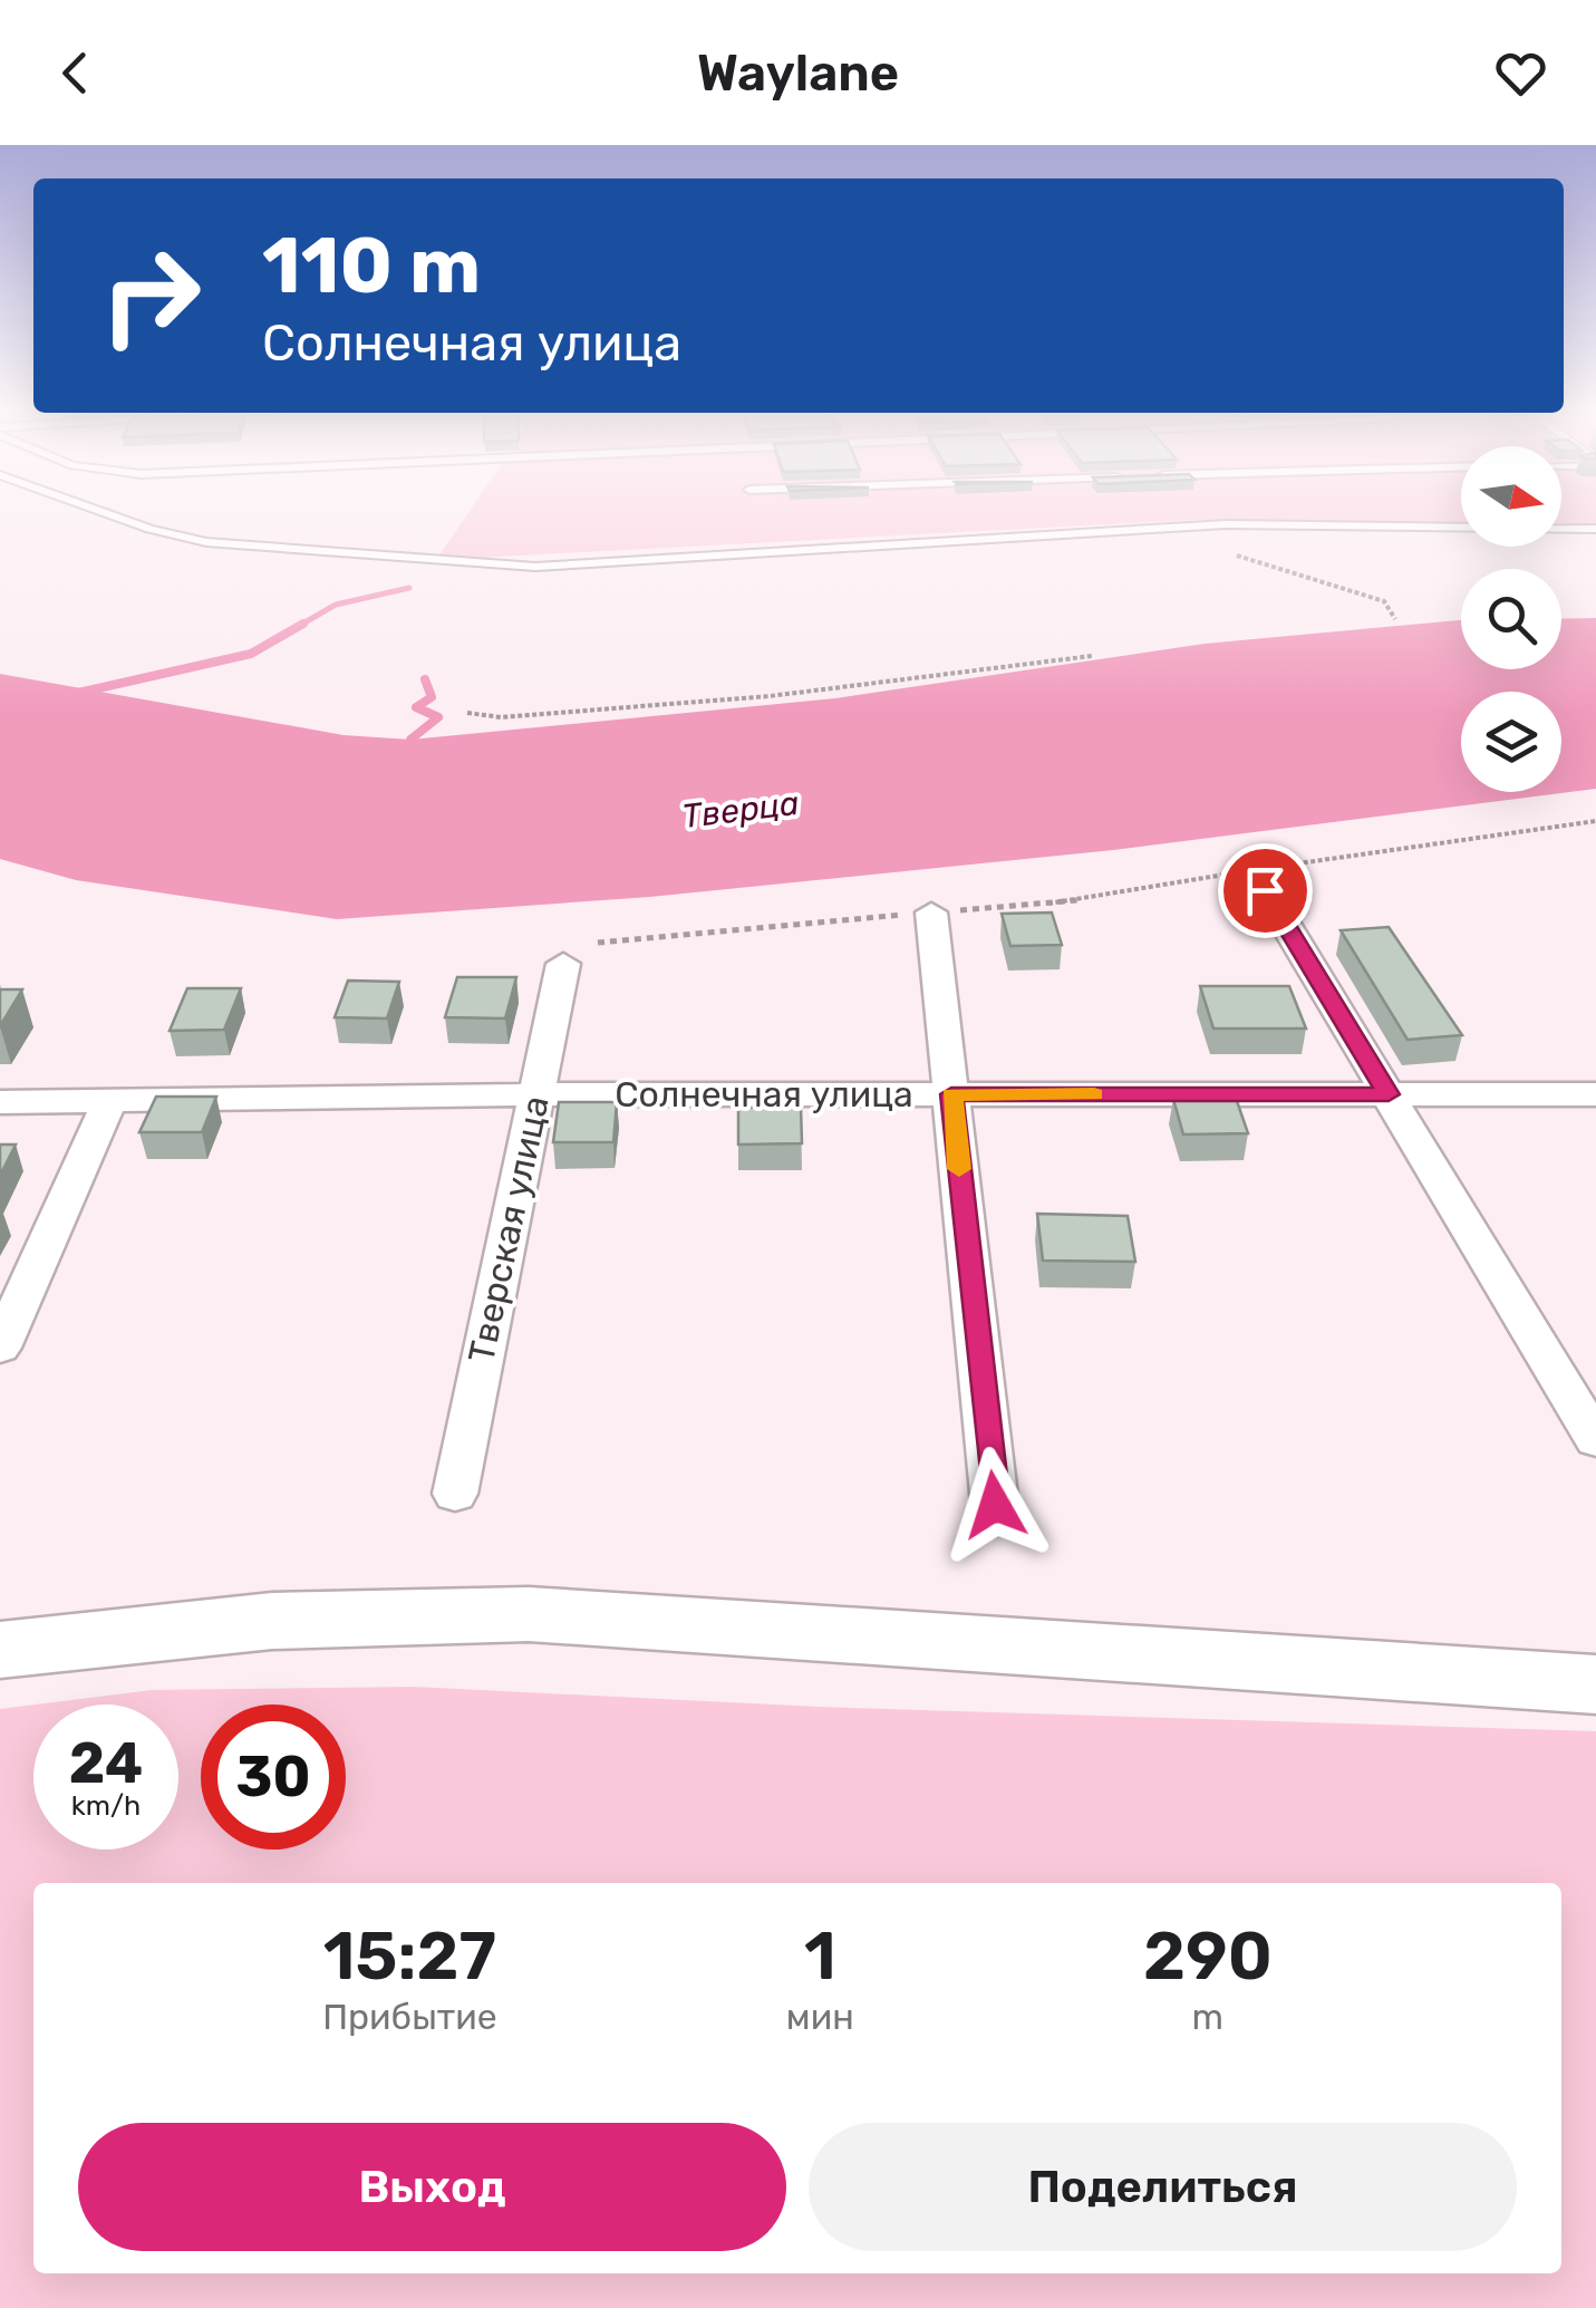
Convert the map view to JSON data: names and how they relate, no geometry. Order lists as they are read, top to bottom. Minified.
{"streets":{"street":["Солнечная улица","Тверская улица"]},"crossings":[["Солнечная улица","Тверская улица"]],"water":["Тверца"],"north":"right","page":{"header":"Waylane","turn":["110 m","Солнечная улица"],"speed":"24 km/h","limit":"30","eta":["15:27","Прибытие","1","мин","290","m"],"buttons":["Выход","Поделиться"]}}
